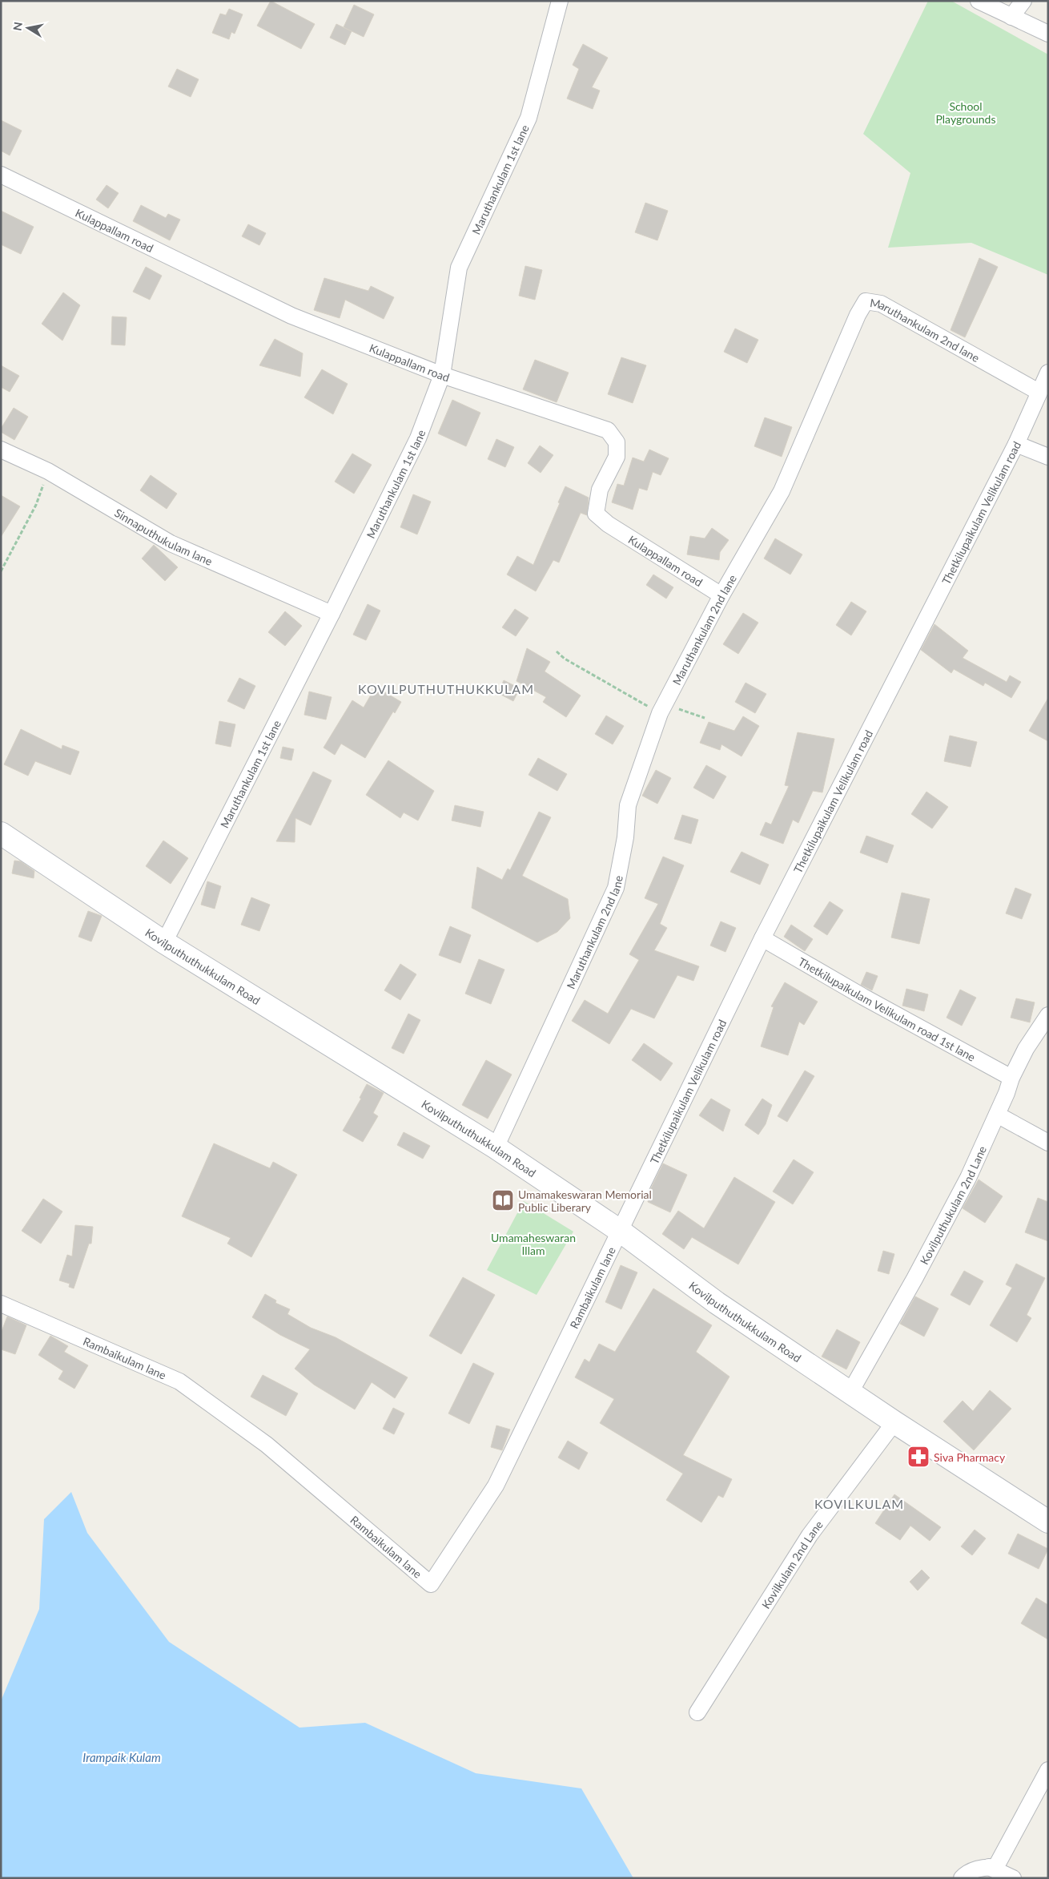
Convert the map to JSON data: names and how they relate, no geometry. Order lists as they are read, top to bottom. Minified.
{"streets":{"street":["Maruthankulam 1st lane","Kulappallam road","Maruthankulam 2nd lane","Thetkilupaikulam Velikulam road","Sinnaputhukulam lane","Kovilputhuthukkulam Road","Thetkilupaikulam Velikulam road 1st lane","Kovilputhukulam 2nd Lane","Rambaikulam lane","Kovilkulam 2nd Lane"]},"crossings":[["Maruthankulam 1st lane","Kulappallam road"],["Maruthankulam 1st lane","Sinnaputhukulam lane"],["Maruthankulam 1st lane","Kovilputhuthukkulam Road"],["Kulappallam road","Maruthankulam 2nd lane"],["Maruthankulam 2nd lane","Thetkilupaikulam Velikulam road"],["Maruthankulam 2nd lane","Kovilputhuthukkulam Road"],["Thetkilupaikulam Velikulam road","Kovilputhuthukkulam Road"],["Thetkilupaikulam Velikulam road","Thetkilupaikulam Velikulam road 1st lane"],["Thetkilupaikulam Velikulam road","Rambaikulam lane"],["Kovilputhuthukkulam Road","Kovilputhukulam 2nd Lane"],["Kovilputhuthukkulam Road","Rambaikulam lane"],["Kovilputhuthukkulam Road","Kovilkulam 2nd Lane"],["Thetkilupaikulam Velikulam road 1st lane","Kovilputhukulam 2nd Lane"]],"districts":["KOVILPUTHUTHUKKULAM","KOVILKULAM"],"water":["Irampaik Kulam"],"parks":["School Playgrounds","Umamaheswaran Illam"],"places":{"library":["Umamakeswaran Memorial Public Liberary"],"pharmacy":["Siva Pharmacy"]},"north":"left"}
